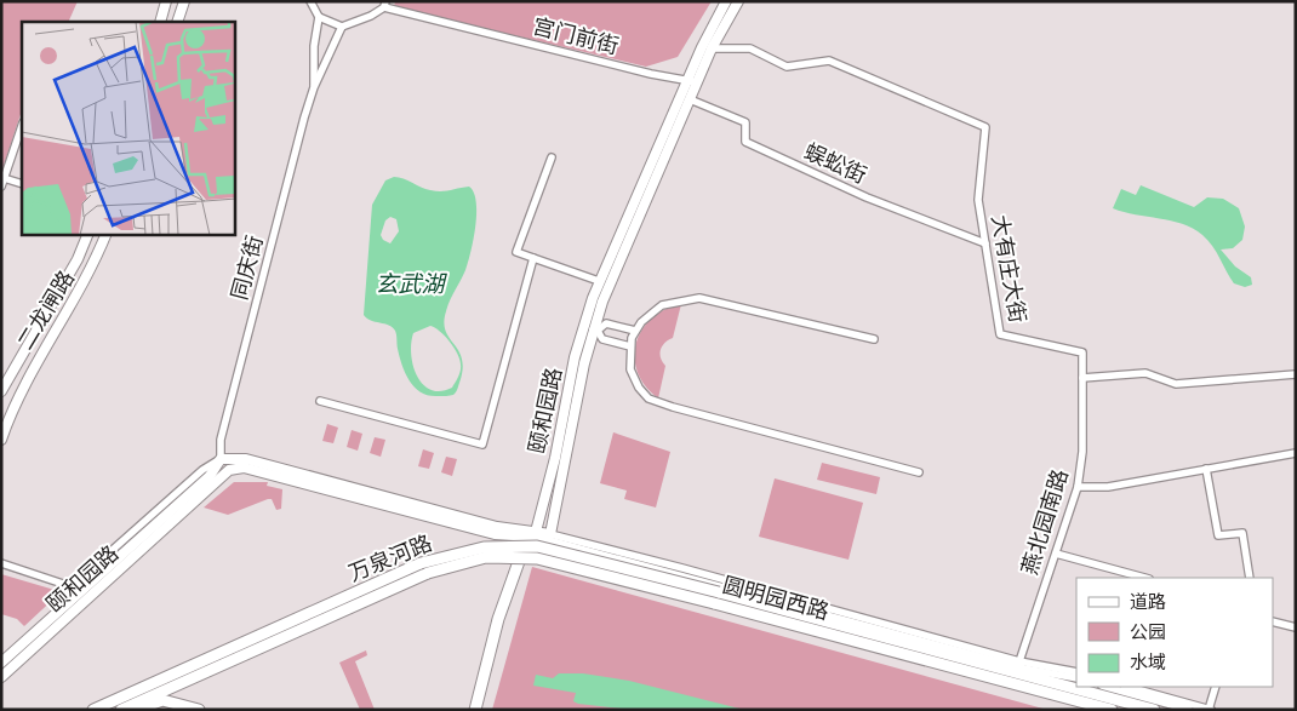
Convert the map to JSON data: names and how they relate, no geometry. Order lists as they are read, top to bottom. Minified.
{"streets":{"highway":["万泉河路","圆明园西路"],"main road":["二龙闸路","颐和园路"],"street":["宫门前街","蜈蚣街","同庆街","大有庄大街","燕北园南路"]},"crossings":[["宫门前街","颐和园路"],["蜈蚣街","大有庄大街"],["蜈蚣街","颐和园路"],["同庆街","颐和园路"],["大有庄大街","颐和园路"],["大有庄大街","燕北园南路"],["颐和园路","圆明园西路"],["燕北园南路","圆明园西路"],["万泉河路","圆明园西路"]],"water":["玄武湖"],"legend":["道路","公园","水域"]}
